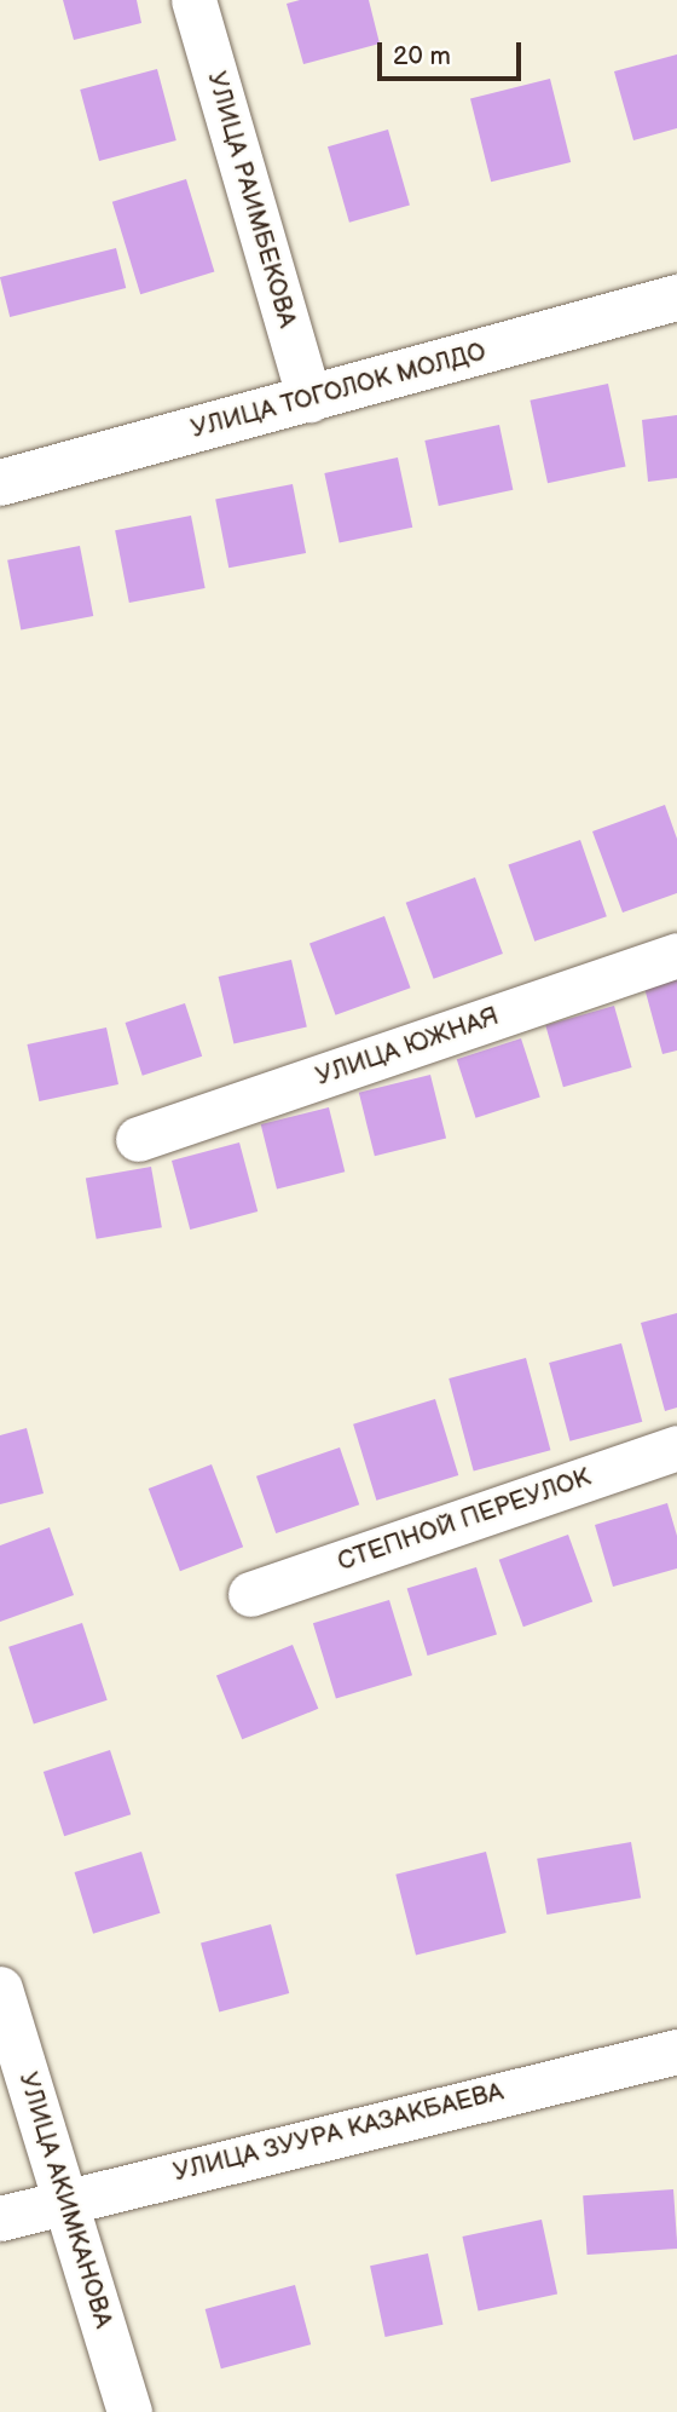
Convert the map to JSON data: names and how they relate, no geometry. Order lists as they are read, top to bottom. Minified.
{"streets":{"street":["УЛИЦА РАИМБЕКОВА","УЛИЦА ТОГОЛОК МОЛДО","УЛИЦА ЮЖНАЯ","СТЕПНОЙ ПЕРЕУЛОК","УЛИЦА ЗУУРА КАЗАКБАЕВА","УЛИЦА АКИМКАНОВА"]},"crossings":[["УЛИЦА РАИМБЕКОВА","УЛИЦА ТОГОЛОК МОЛДО"],["УЛИЦА ЗУУРА КАЗАКБАЕВА","УЛИЦА АКИМКАНОВА"]],"scale_bar":"20 m"}
